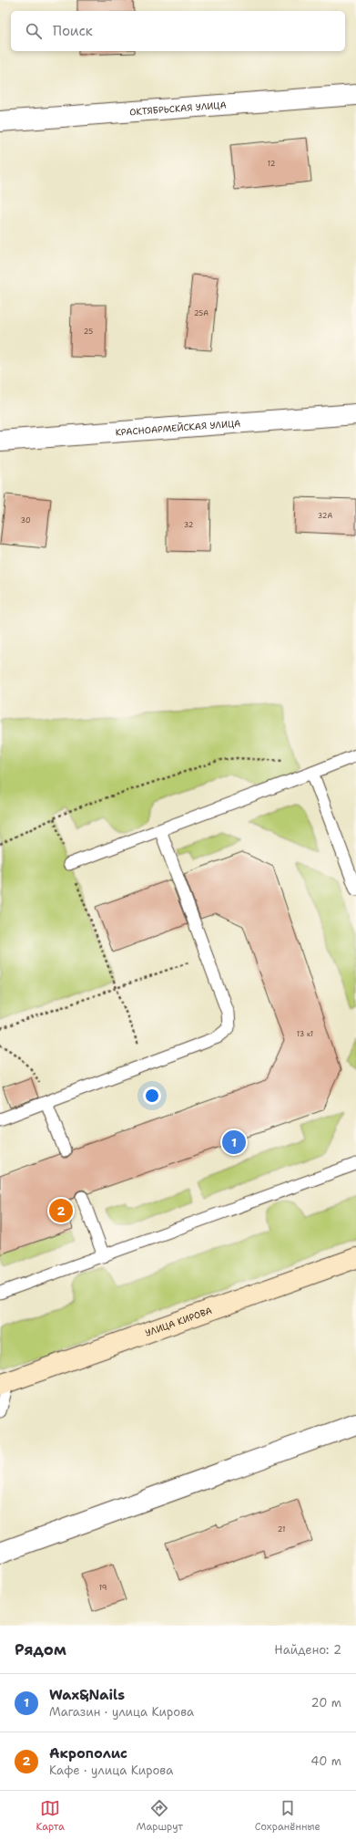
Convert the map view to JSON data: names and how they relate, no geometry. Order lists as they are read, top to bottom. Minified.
{"streets":{"street":["ОКТЯБРЬСКАЯ УЛИЦА","КРАСНОАРМЕЙСКАЯ УЛИЦА","УЛИЦА КИРОВА"]},"house_numbers":["12","25А","25","32А","30","32","13 к1","21","19"],"page":{"search":"Поиск","pins":["1","2"],"heading":["Рядом","Найдено: 2"],"list":[{"mark":"1","name":"Wax&Nails","note":"Магазин · улица Кирова","value":"20 m"},{"mark":"2","name":"Акрополис","note":"Кафе · улица Кирова","value":"40 m"}],"nav":["Карта","Маршрут","Сохранённые"]}}
